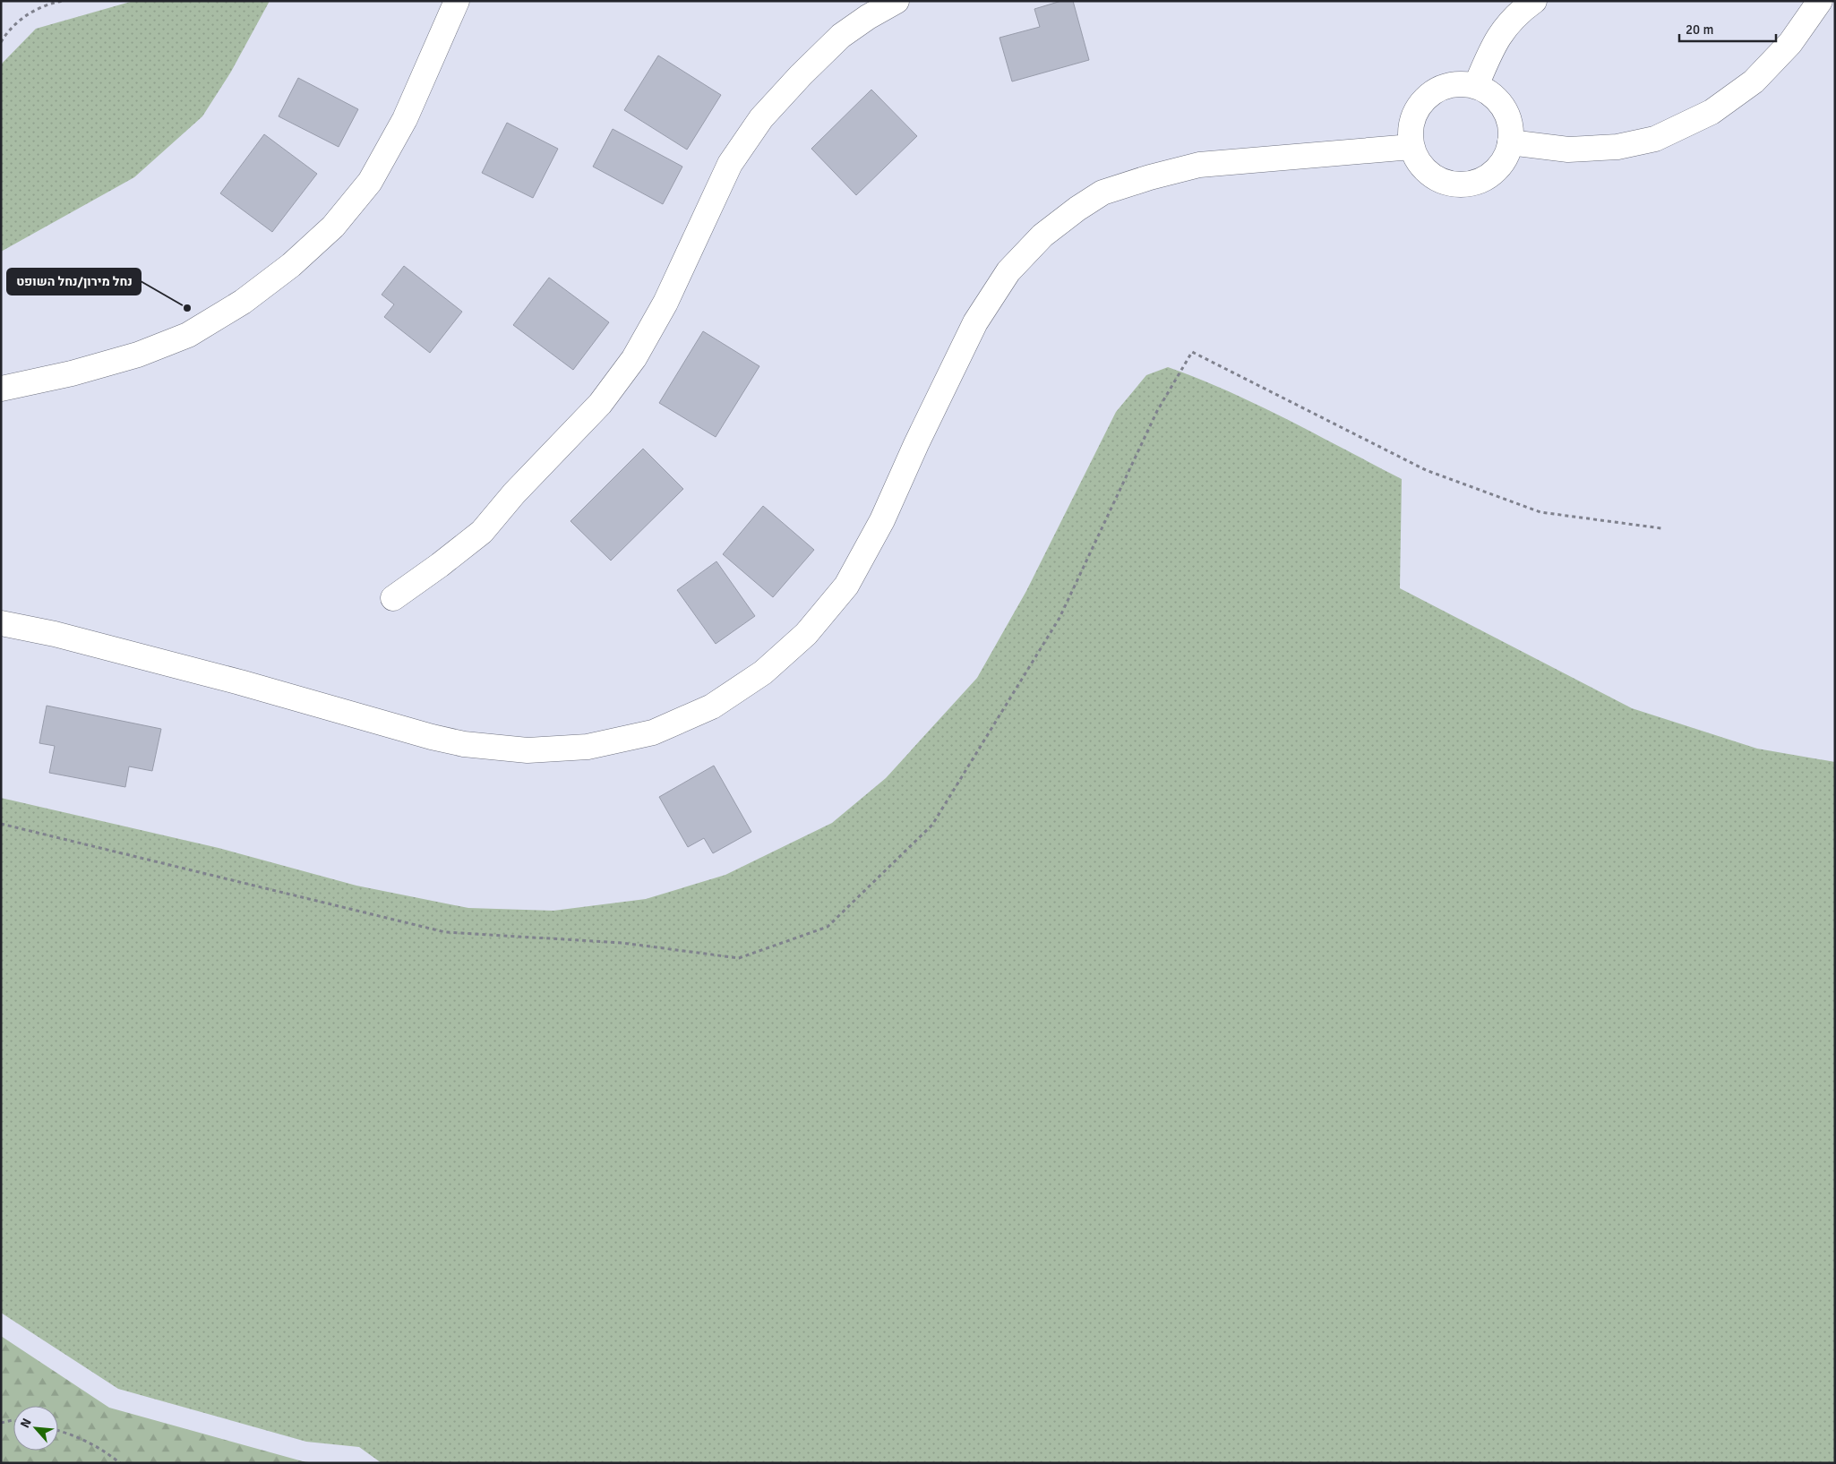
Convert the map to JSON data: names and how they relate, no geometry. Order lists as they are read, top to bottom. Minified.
{"places":["נחל מירון/נחל השופט"],"scale_bar":"20 m","north":"top left"}
